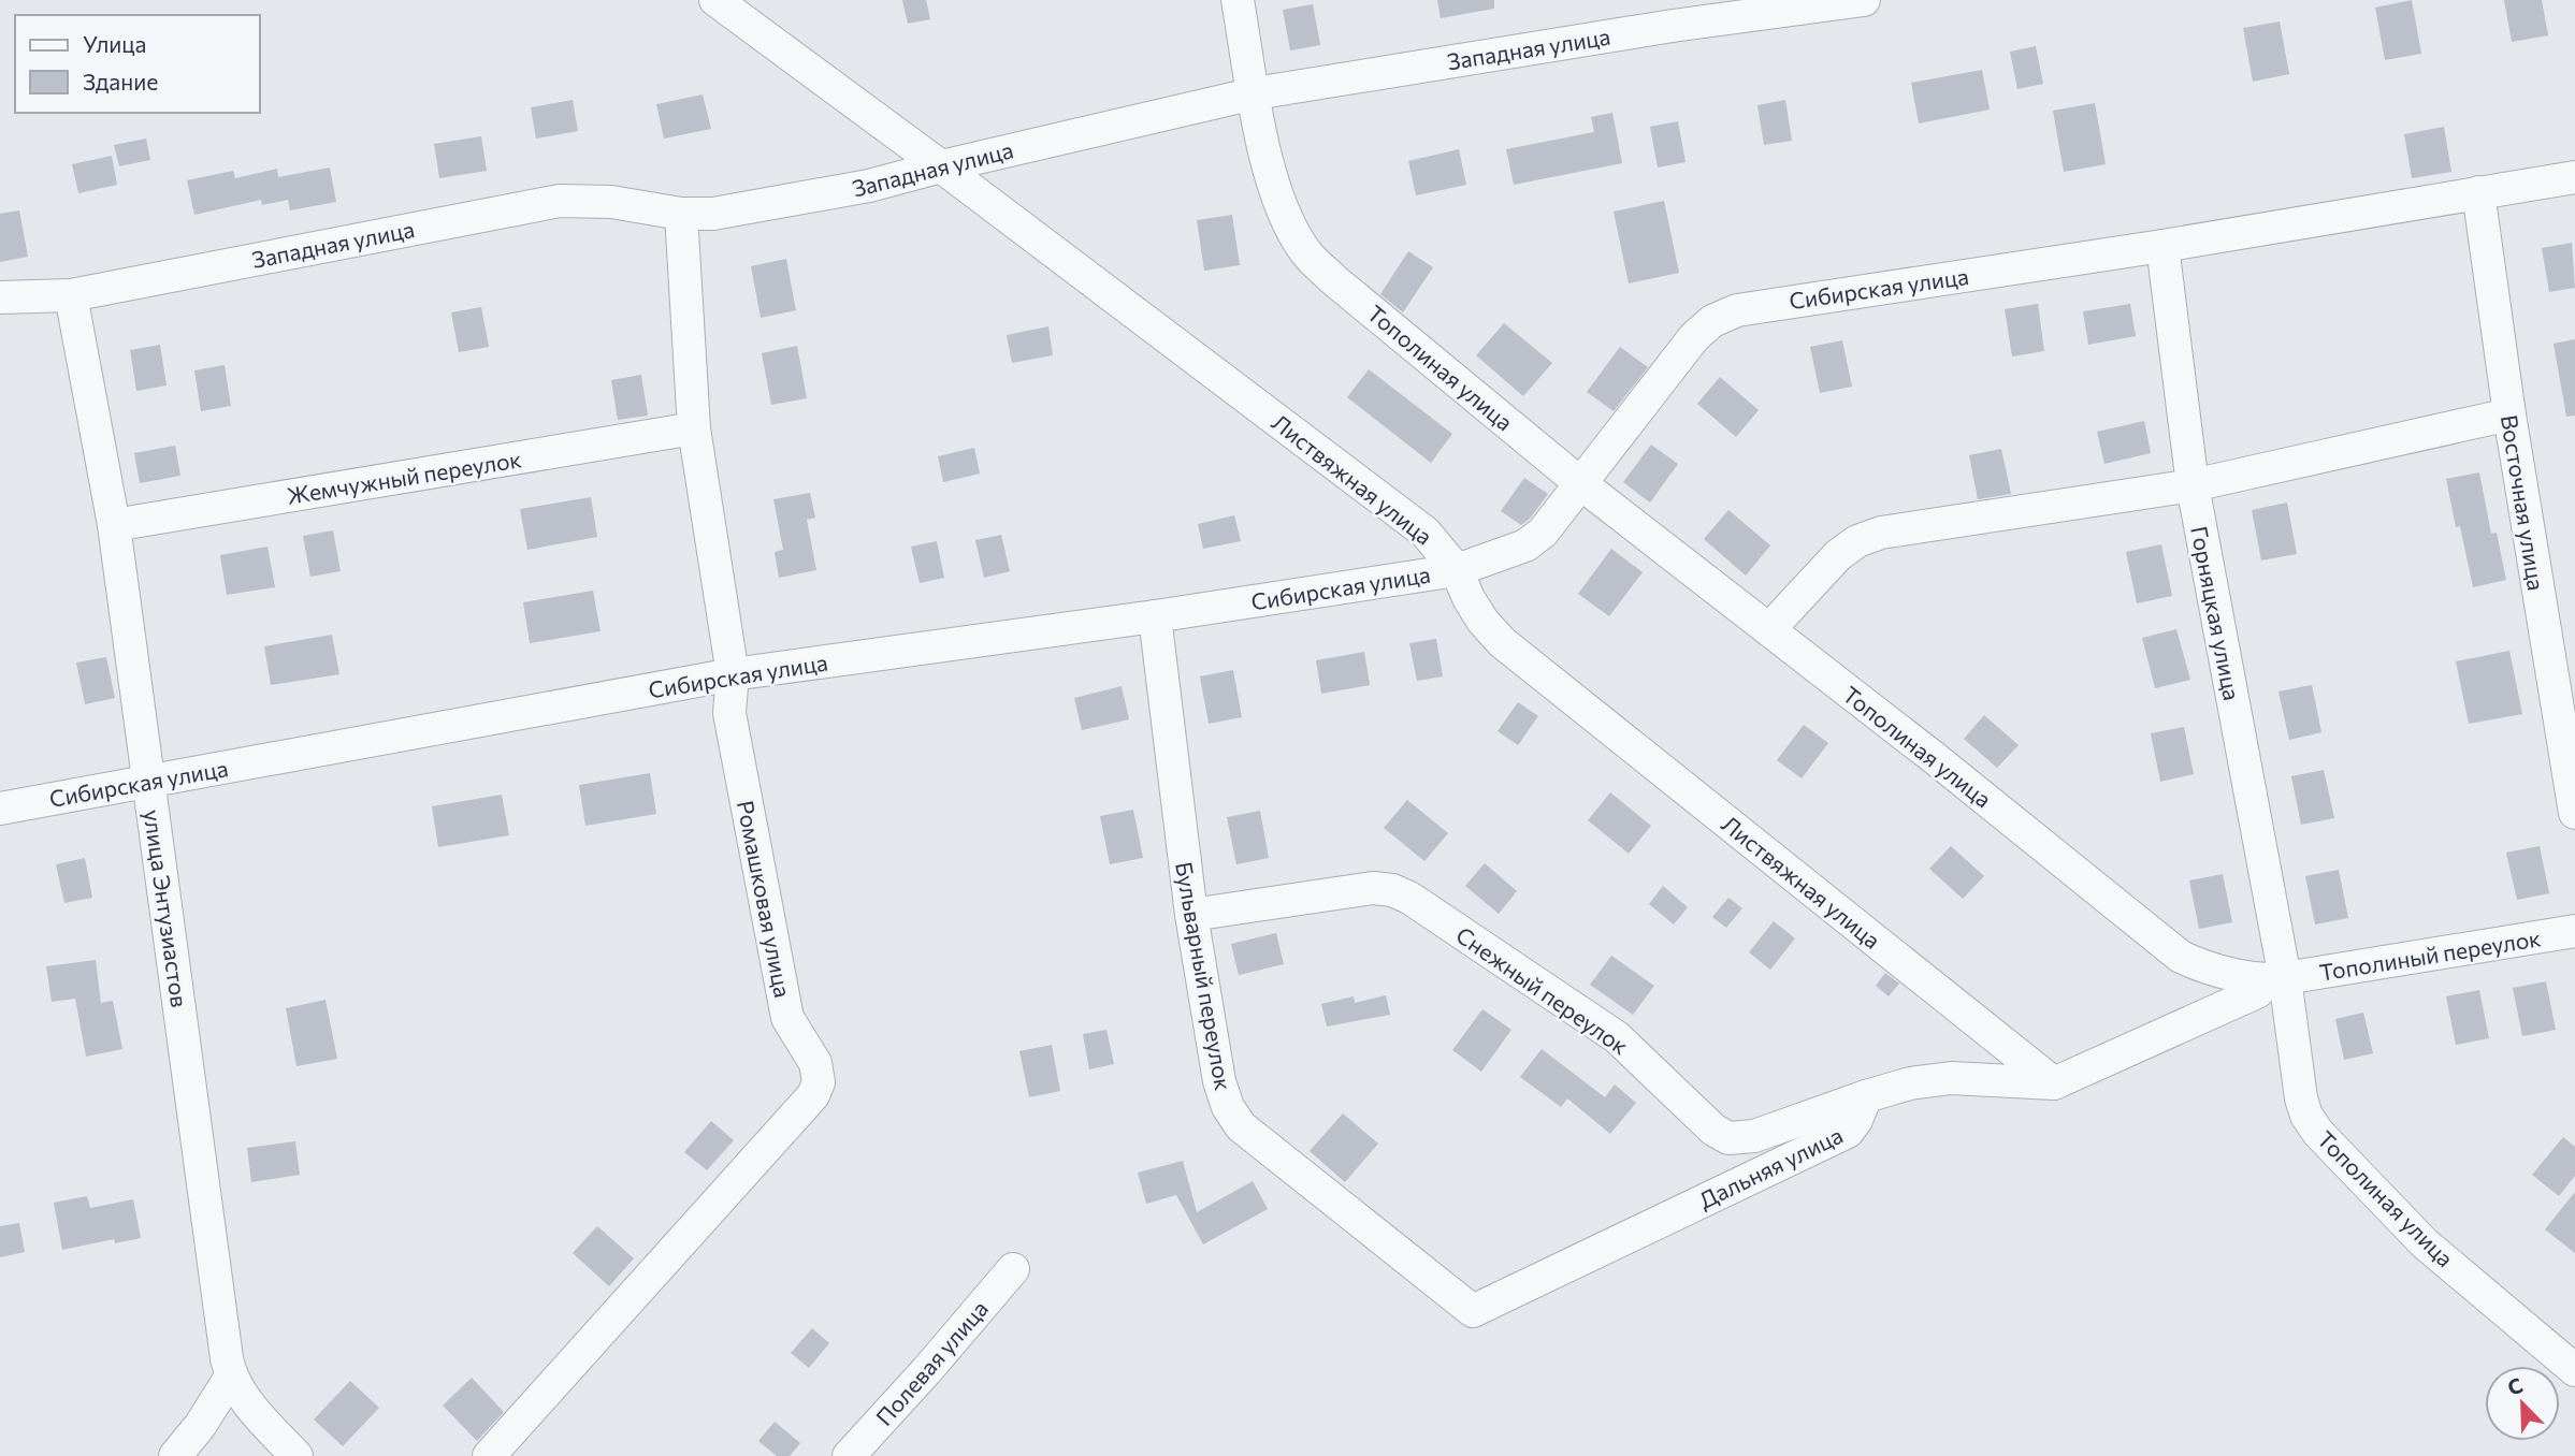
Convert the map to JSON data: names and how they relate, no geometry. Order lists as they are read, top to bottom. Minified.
{"streets":{"street":["Западная улица","Сибирская улица","Тополиная улица","Жемчужный переулок","Листвяжная улица","Восточная улица","Горняцкая улица","Ромашковая улица","улица Энтузиастов","Тополиный переулок","Бульварный переулок","Снежный переулок","Дальняя улица","Полевая улица"]},"crossings":[["Западная улица","Тополиная улица"],["Западная улица","Листвяжная улица"],["Западная улица","Ромашковая улица"],["Западная улица","улица Энтузиастов"],["Сибирская улица","Тополиная улица"],["Сибирская улица","Листвяжная улица"],["Сибирская улица","Восточная улица"],["Сибирская улица","Горняцкая улица"],["Сибирская улица","Ромашковая улица"],["Сибирская улица","улица Энтузиастов"],["Сибирская улица","Бульварный переулок"],["Тополиная улица","Горняцкая улица"],["Тополиная улица","Тополиный переулок"],["Жемчужный переулок","Ромашковая улица"],["Жемчужный переулок","улица Энтузиастов"],["Горняцкая улица","Тополиный переулок"],["Бульварный переулок","Снежный переулок"],["Бульварный переулок","Дальняя улица"],["Снежный переулок","Дальняя улица"]],"legend":["Улица","Здание"],"north":"top left"}
